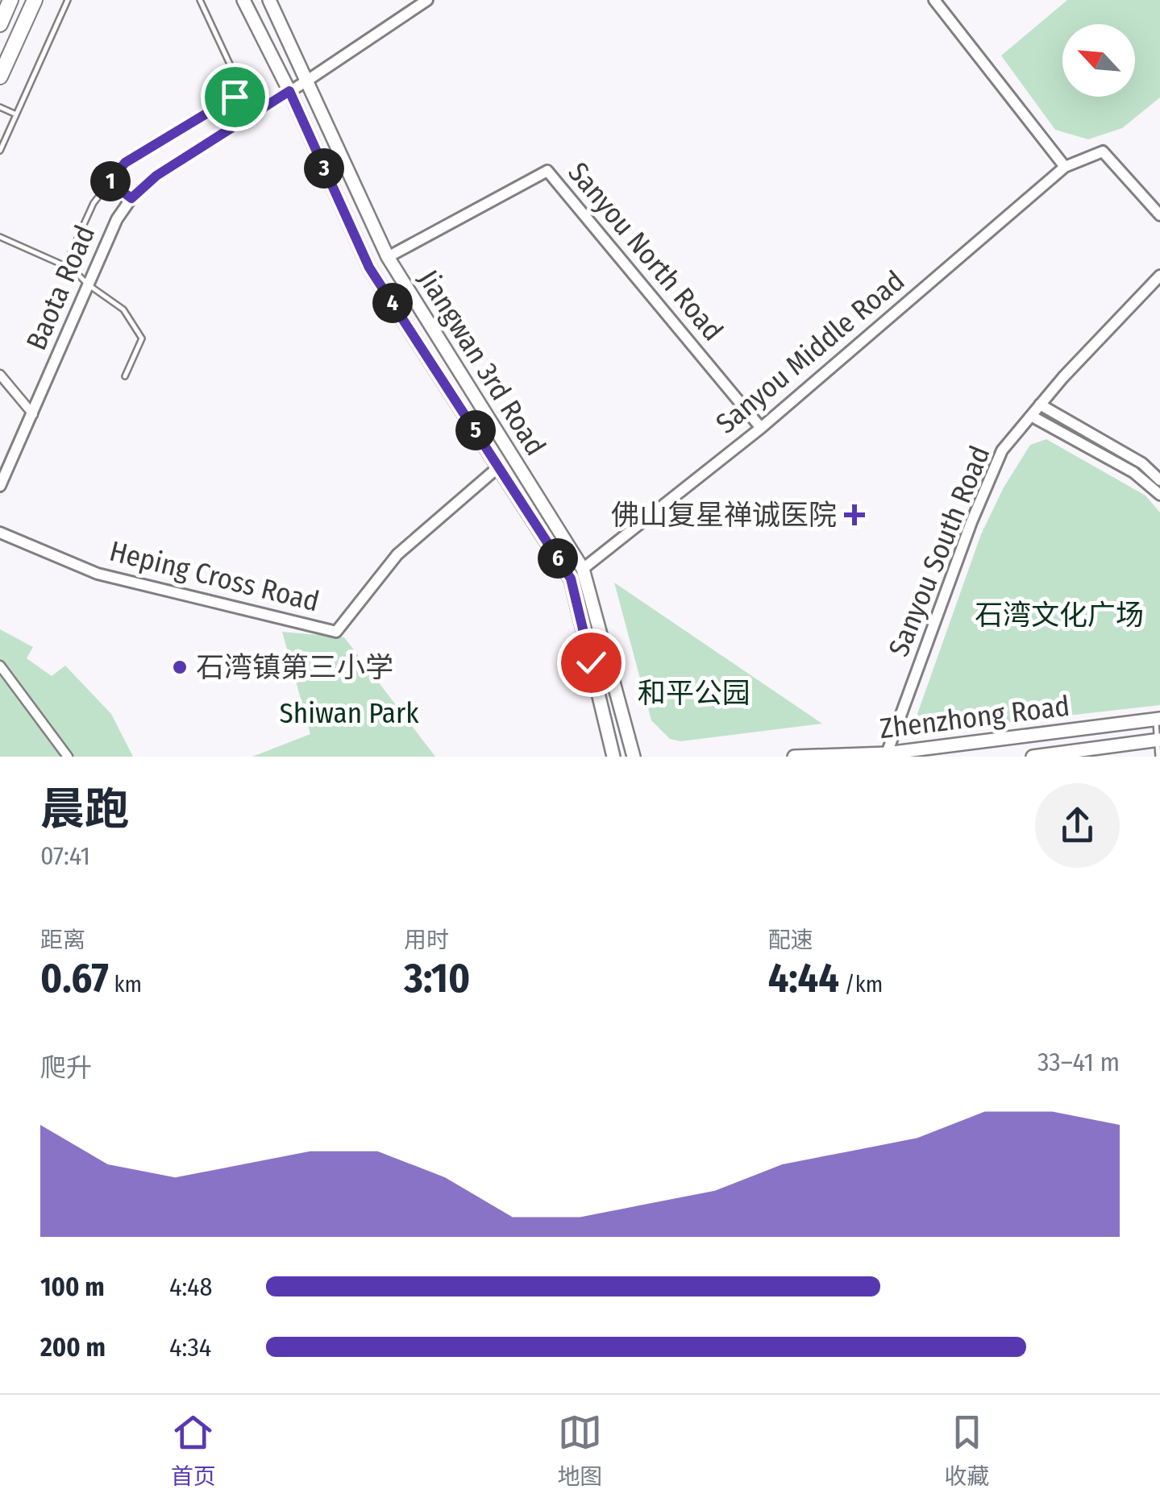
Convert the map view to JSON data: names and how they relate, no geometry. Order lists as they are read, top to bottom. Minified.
{"streets":{"main road":["Jiangwan 3rd Road","Zhenzhong Road"],"street":["Sanyou North Road","Baota Road","Sanyou Middle Road","Sanyou South Road","Heping Cross Road"]},"crossings":[["Sanyou North Road","Sanyou Middle Road"],["Sanyou North Road","Jiangwan 3rd Road"],["Baota Road","Jiangwan 3rd Road"],["Sanyou Middle Road","Jiangwan 3rd Road"],["Jiangwan 3rd Road","Heping Cross Road"],["Sanyou South Road","Zhenzhong Road"]],"parks":["石湾文化广场","和平公园","Shiwan Park"],"places":{"health":["佛山复星禅诚医院"],"other":["石湾镇第三小学"]},"north":"top left","page":{"pins":["3","1","4","5","6"],"heading":["晨跑","07:41"],"stats":[["距离","0.67 km"],["用时","3:10"],["配速","4:44 /km"]],"chart":["爬升","33–41 m"],"list":[{"name":"100 m","note":"4:48"},{"name":"200 m","note":"4:34"}],"tabs":["首页","地图","收藏"]}}
